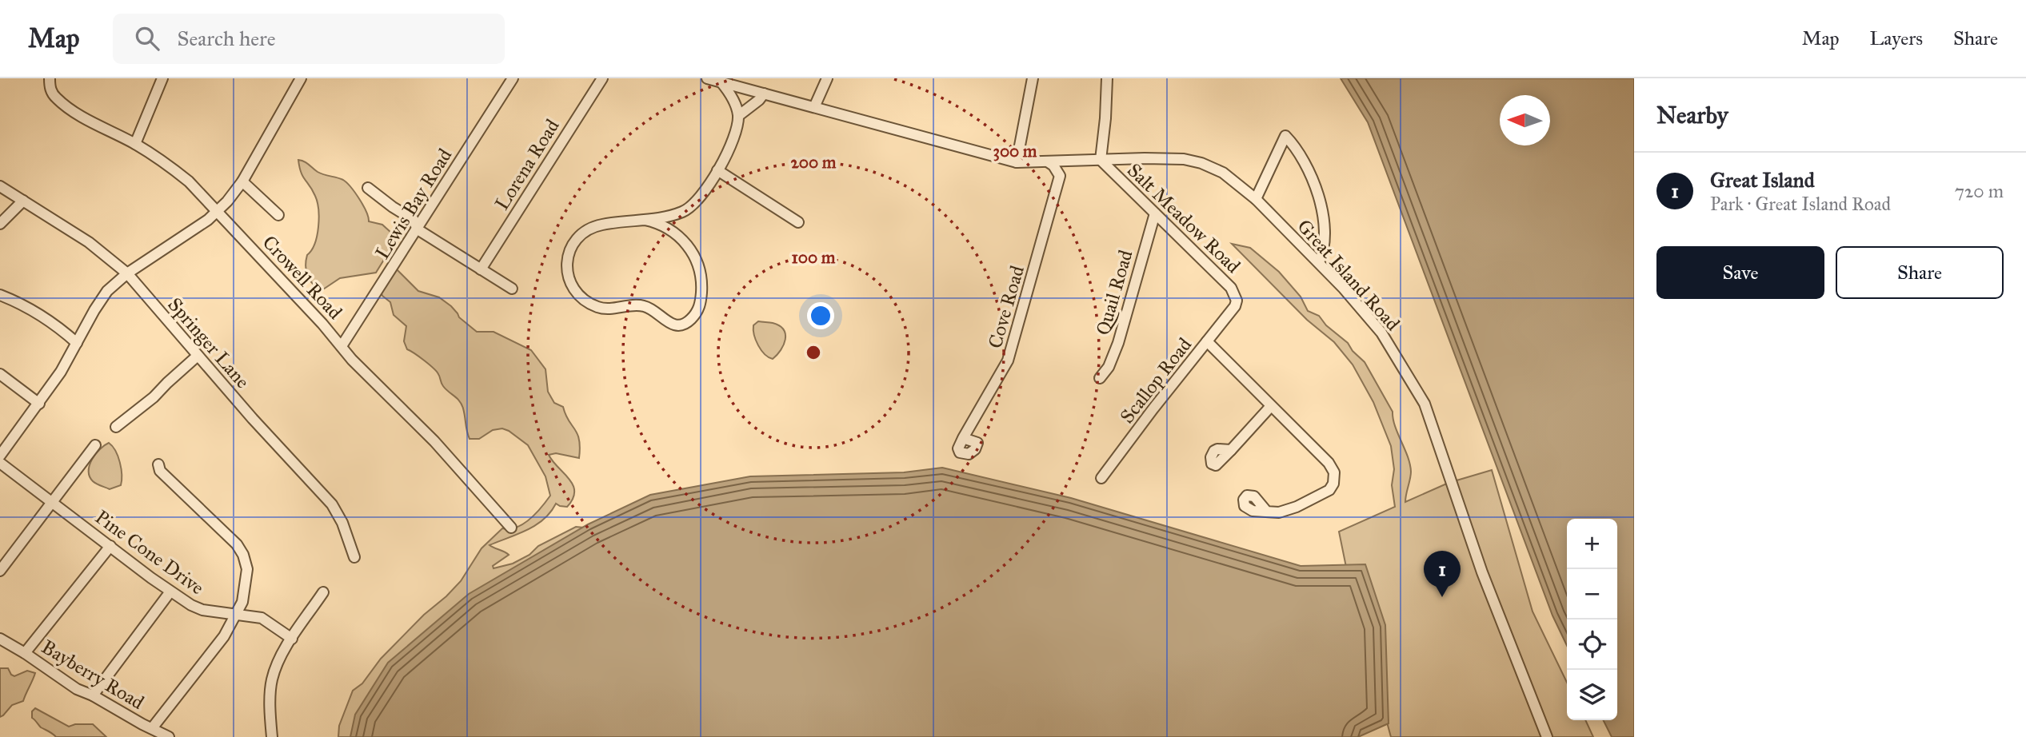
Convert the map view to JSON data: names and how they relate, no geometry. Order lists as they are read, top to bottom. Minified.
{"streets":{"street":["Lorena Road","Lewis Bay Road","Salt Meadow Road","Great Island Road","Crowell Road","Quail Road","Cove Road","Springer Lane","Scallop Road","Pine Cone Drive","Bayberry Road"]},"crossings":[["Lewis Bay Road","Crowell Road"],["Salt Meadow Road","Great Island Road"],["Salt Meadow Road","Quail Road"],["Salt Meadow Road","Scallop Road"],["Great Island Road","Cove Road"]],"north":"left","page":{"header":"Map","search":"Search here","nav":["Map","Layers","Share"],"heading":"Nearby","list":[{"mark":"1","name":"Great Island","note":"Park · Great Island Road","value":"720 m"}],"buttons":["Save","Share"],"map_buttons":["+","−"],"pins":"1"},"rings":["300 m","200 m","100 m"]}
